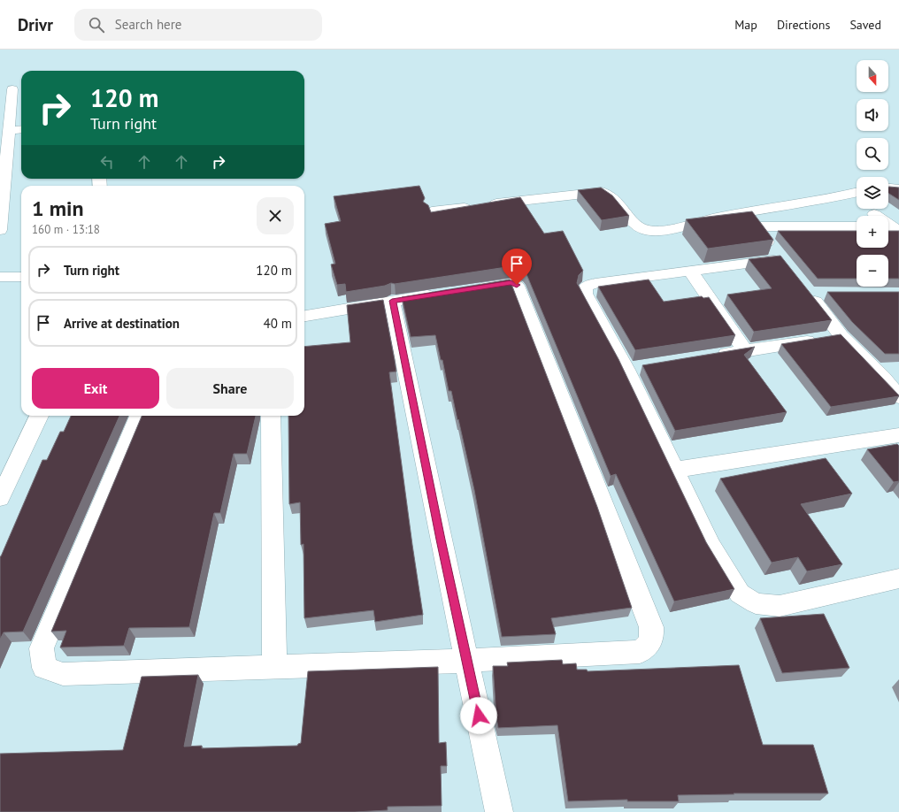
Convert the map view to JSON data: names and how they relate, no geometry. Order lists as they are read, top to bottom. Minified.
{"north":"bottom","page":{"header":"Drivr","search":"Search here","nav":["Map","Directions","Saved"],"map_buttons":["+","−"],"turn":["120 m","Turn right"],"heading":["1 min","160 m · 13:18"],"list":[{"name":"Turn right","value":"120 m"},{"name":"Arrive at destination","value":"40 m"}],"buttons":["Exit","Share"]}}
